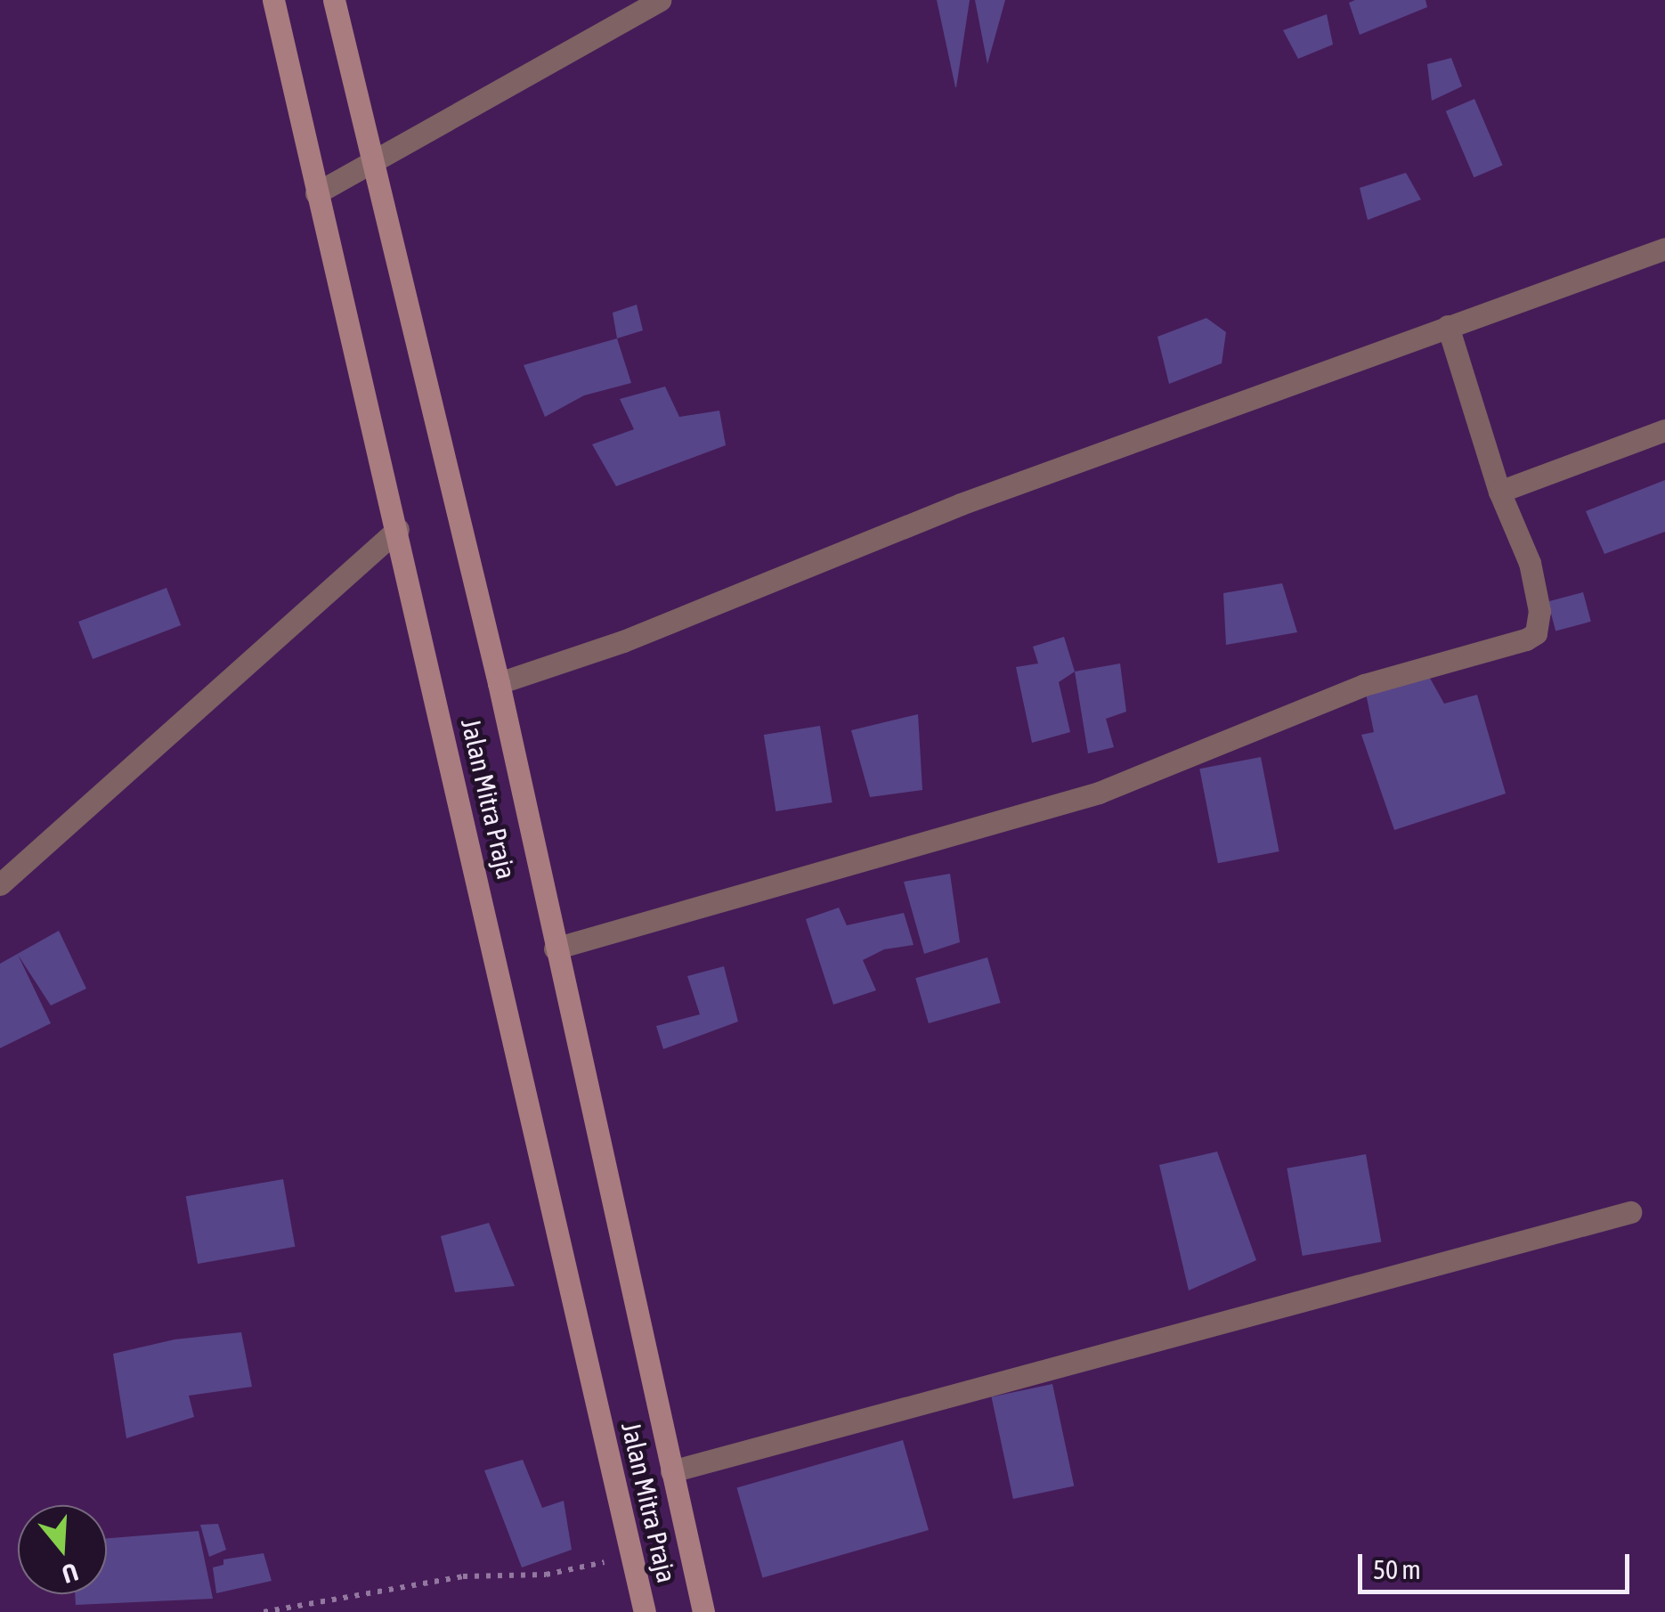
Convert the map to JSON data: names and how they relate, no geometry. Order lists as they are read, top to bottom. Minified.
{"streets":{"street":["Jalan Mitra Praja"]},"scale_bar":"50 m","north":"bottom"}
